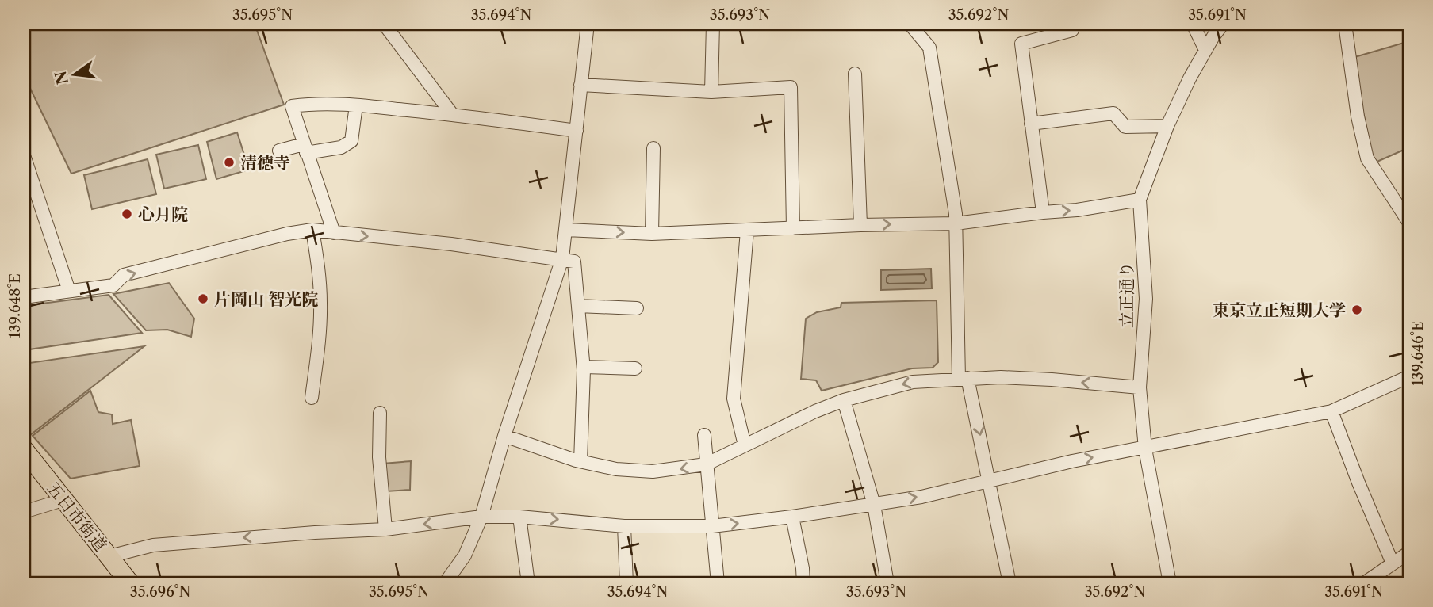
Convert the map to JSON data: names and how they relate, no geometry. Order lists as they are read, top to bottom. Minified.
{"streets":{"main road":["五日市街道"],"street":["立正通り"]},"places":["清徳寺","心月院","片岡山 智光院","東京立正短期大学"],"north":"left","coordinates":["35.695°N","35.694°N","35.693°N","35.692°N","35.691°N","139.648°E","139.646°E","35.696°N"]}
